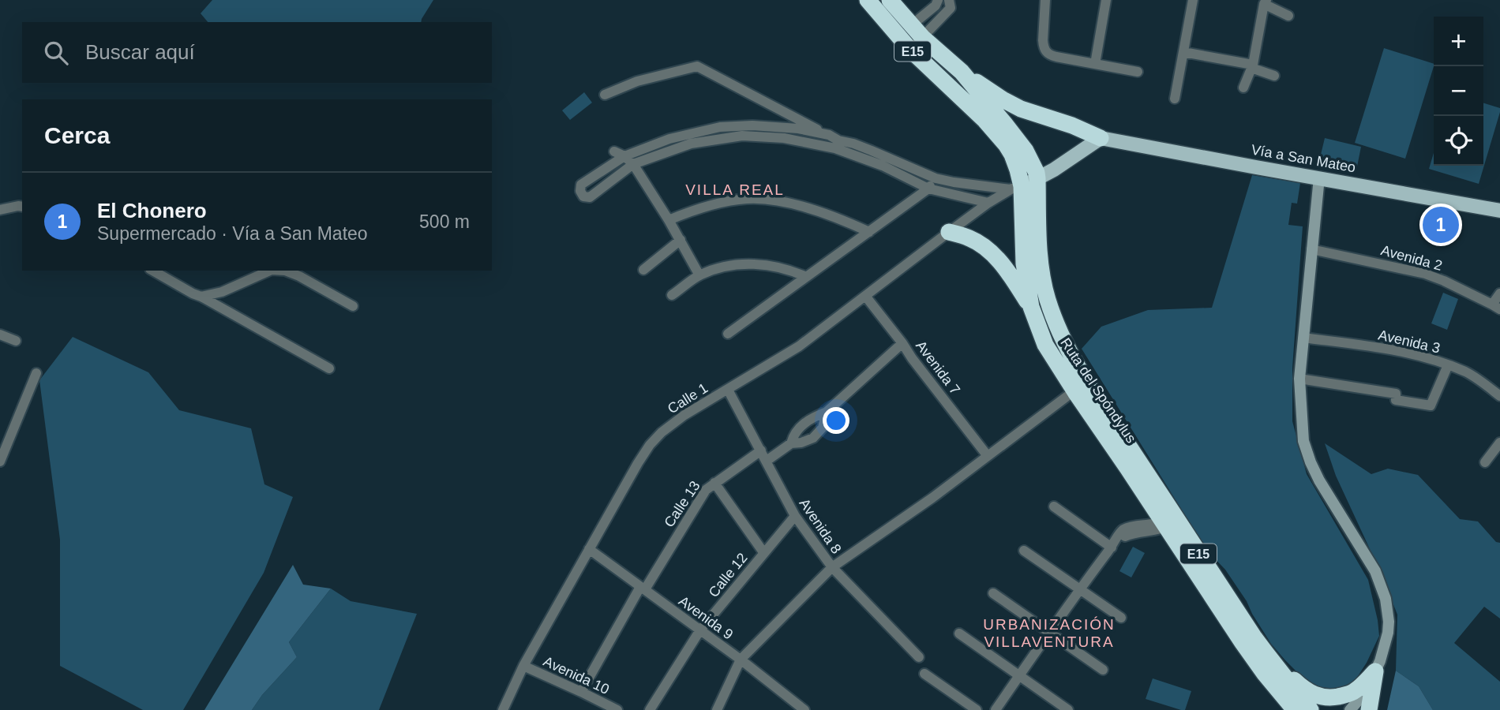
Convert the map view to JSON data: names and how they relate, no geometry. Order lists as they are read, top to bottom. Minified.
{"streets":{"highway":["E15","Ruta del Spóndylus"],"main road":["Vía a San Mateo"],"street":["Avenida 2","Avenida 3","Avenida 7","Calle 1","Calle 13","Avenida 8","Calle 12","Avenida 9","Avenida 10"]},"crossings":[["Avenida 7","Calle 1"],["Ruta del Spóndylus","Calle 1"],["Calle 1","Avenida 8"],["Calle 1","Avenida 9"],["Calle 1","Avenida 10"],["Calle 13","Avenida 8"],["Calle 13","Avenida 9"],["Calle 13","Avenida 10"],["Avenida 8","Calle 12"],["Calle 12","Avenida 9"]],"districts":["VILLA REAL","URBANIZACIÓN VILLAVENTURA"],"page":{"map_buttons":["+","−"],"search":"Buscar aquí","heading":"Cerca","list":[{"mark":"1","name":"El Chonero","note":"Supermercado · Vía a San Mateo","value":"500 m"}],"pins":"1"}}
